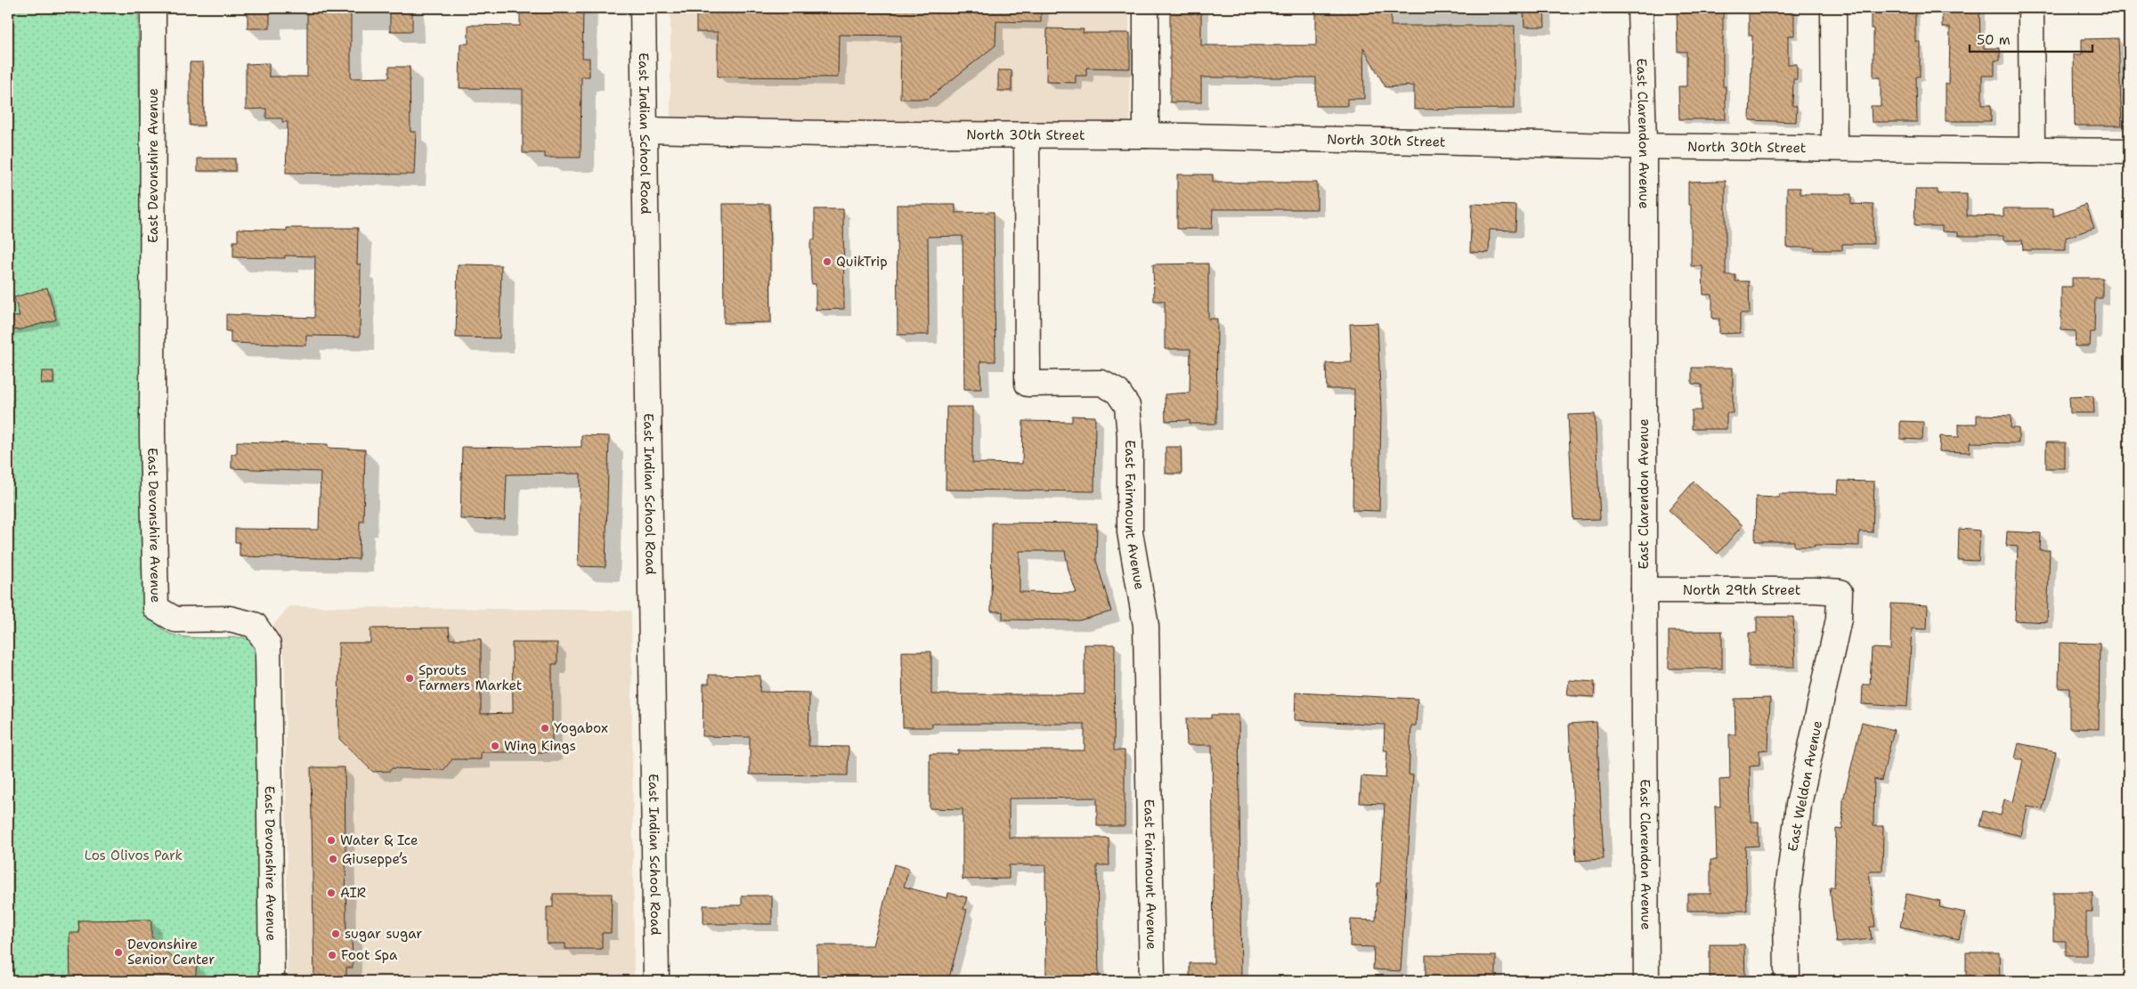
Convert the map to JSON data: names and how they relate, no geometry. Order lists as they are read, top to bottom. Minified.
{"streets":{"street":["East Clarendon Avenue","East Indian School Road","North 30th Street","East Devonshire Avenue","East Fairmount Avenue","North 29th Street","East Weldon Avenue"]},"crossings":[["East Clarendon Avenue","North 30th Street"],["East Clarendon Avenue","North 29th Street"],["East Indian School Road","North 30th Street"],["North 30th Street","East Fairmount Avenue"],["North 29th Street","East Weldon Avenue"]],"parks":["Los Olivos Park"],"places":["QuikTrip","Sprouts Farmers Market","Yogabox","Wing Kings","Water & Ice","Giuseppe’s","AIR","sugar sugar","Devonshire Senior Center","Foot Spa"],"scale_bar":"50 m"}
